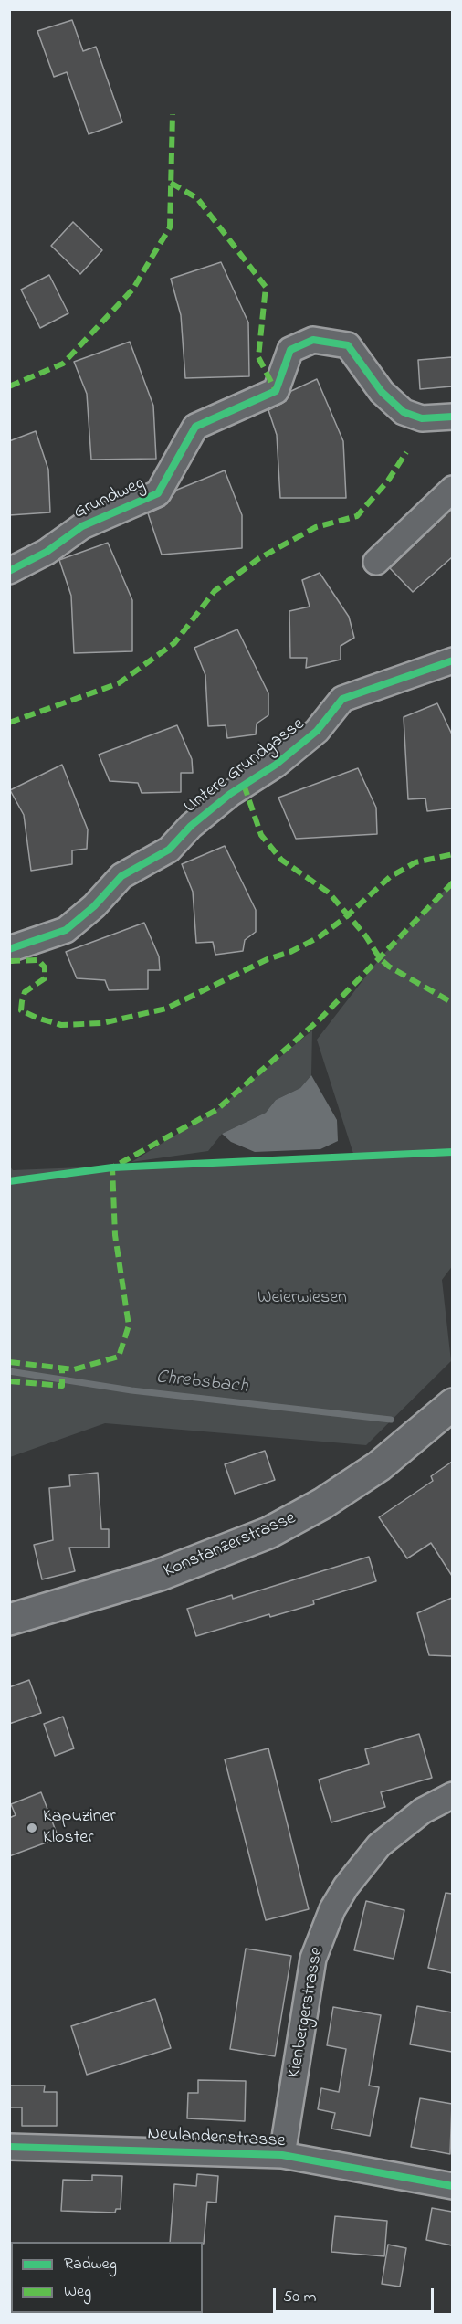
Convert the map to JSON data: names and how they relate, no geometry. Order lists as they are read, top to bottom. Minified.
{"streets":{"main road":["Konstanzerstrasse"],"street":["Grundweg","Untere Grundgasse","Kienbergerstrasse","Neulandenstrasse"]},"crossings":[["Kienbergerstrasse","Neulandenstrasse"]],"water":["Chrebsbach"],"parks":["Weierwiesen"],"places":["Kapuziner Kloster"],"legend":["Radweg","Weg"],"scale_bar":"50 m"}
